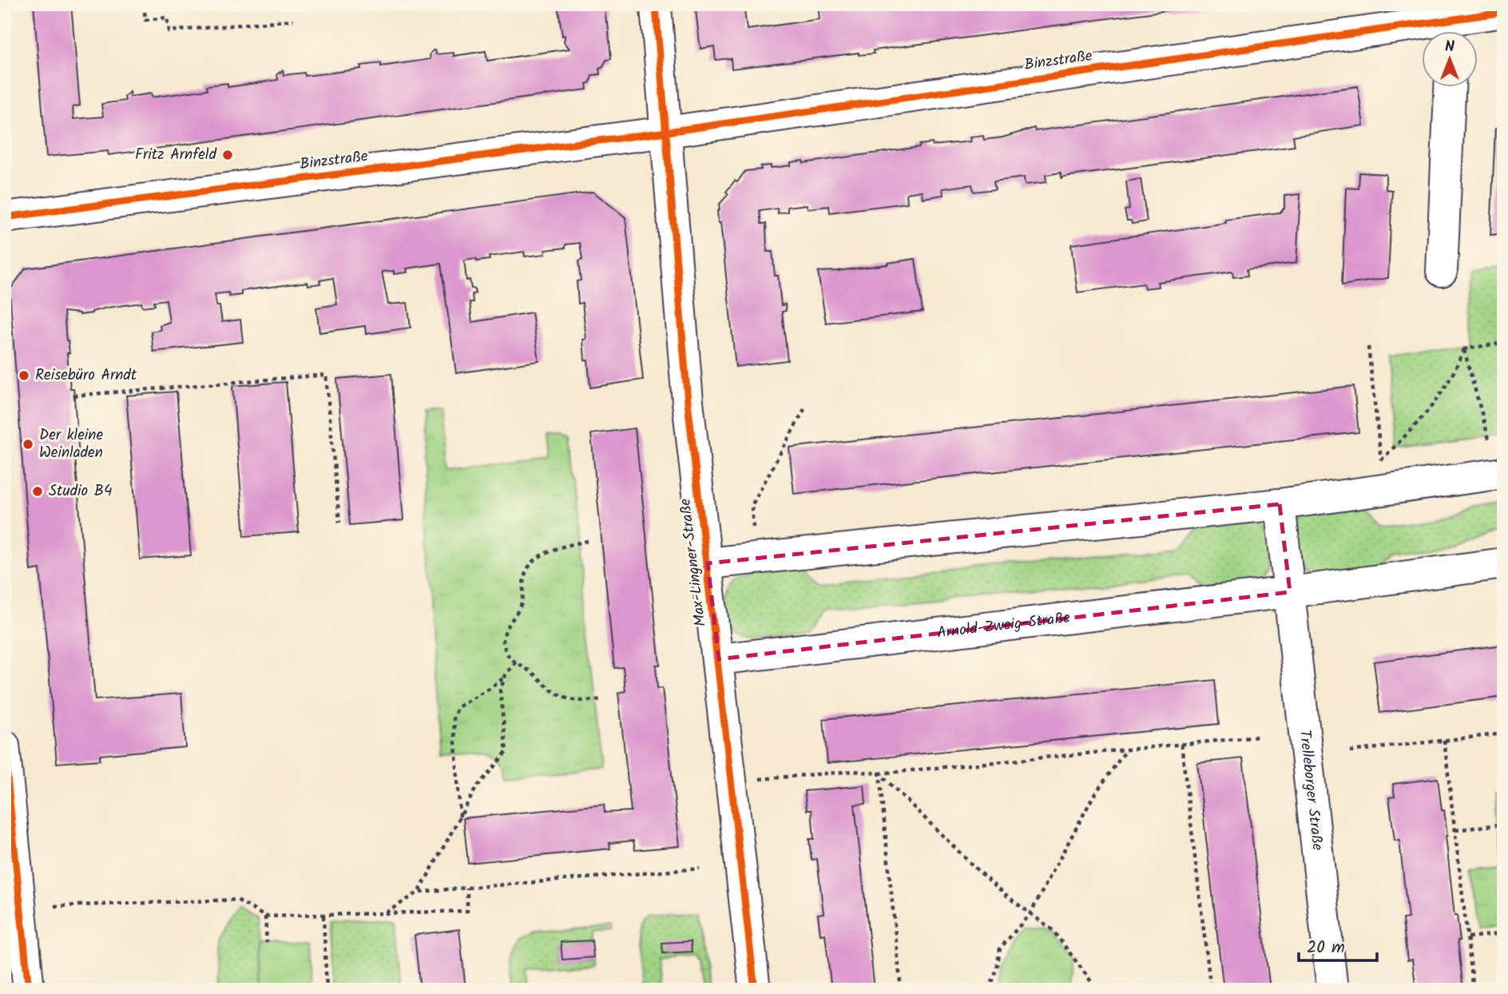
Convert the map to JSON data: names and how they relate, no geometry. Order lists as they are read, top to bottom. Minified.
{"streets":{"street":["Binzstraße","Max-Lingner-Straße","Arnold-Zweig-Straße","Trelleborger Straße"]},"crossings":[["Binzstraße","Max-Lingner-Straße"],["Max-Lingner-Straße","Arnold-Zweig-Straße"],["Arnold-Zweig-Straße","Trelleborger Straße"]],"places":["Fritz Arnfeld","Reisebüro Arndt","Der kleine Weinladen","Studio B4"],"scale_bar":"20 m","north":"top"}
